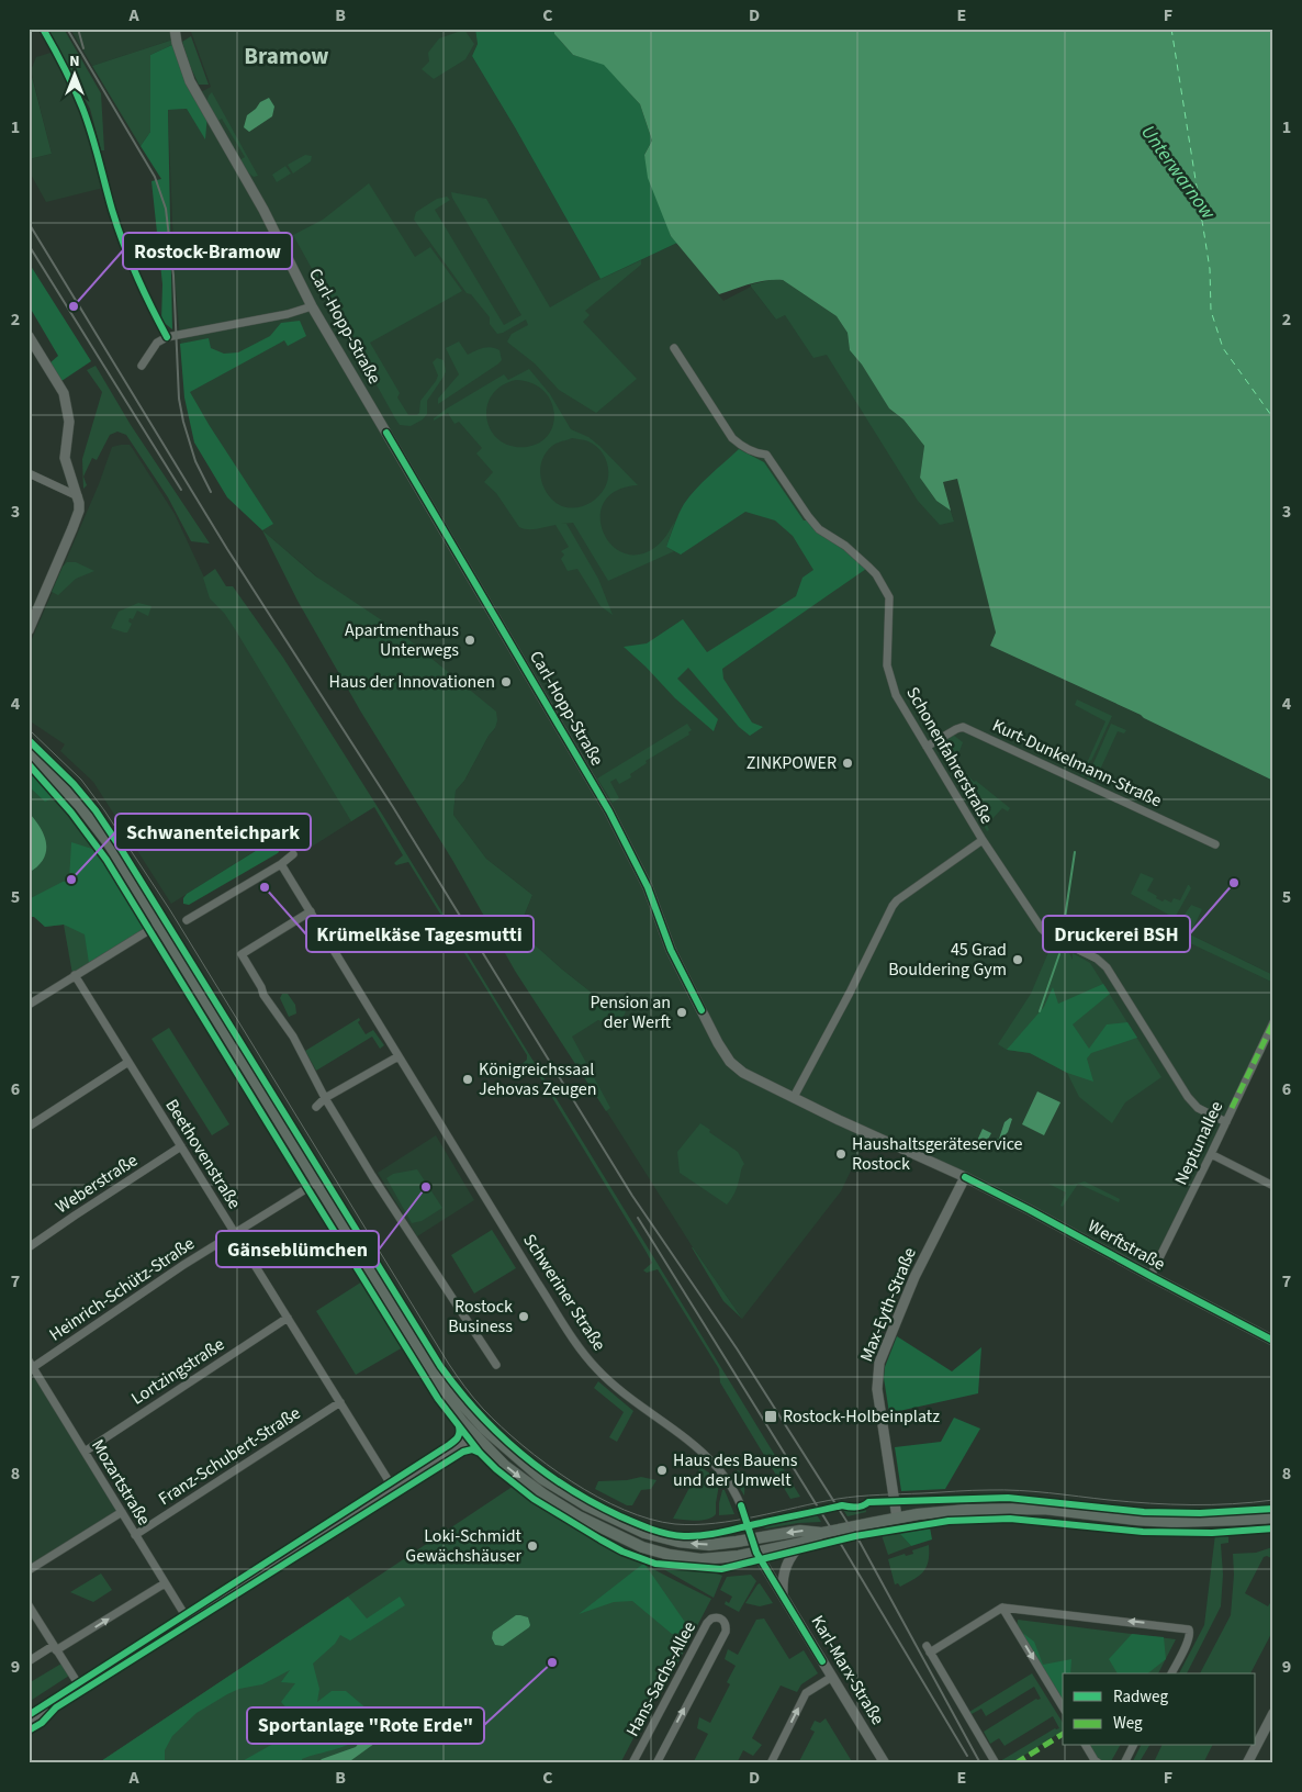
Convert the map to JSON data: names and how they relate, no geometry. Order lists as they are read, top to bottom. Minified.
{"streets":{"street":["Carl-Hopp-Straße","Schonenfahrerstraße","Kurt-Dunkelmann-Straße","Neptunallee","Beethovenstraße","Weberstraße","Werftstraße","Heinrich-Schütz-Straße","Schweriner Straße","Max-Eyth-Straße","Lortzingstraße","Franz-Schubert-Straße","Mozartstraße","Karl-Marx-Straße","Hans-Sachs-Allee"]},"crossings":[["Carl-Hopp-Straße","Werftstraße"],["Schonenfahrerstraße","Kurt-Dunkelmann-Straße"],["Schonenfahrerstraße","Werftstraße"],["Neptunallee","Werftstraße"],["Beethovenstraße","Weberstraße"],["Beethovenstraße","Heinrich-Schütz-Straße"],["Beethovenstraße","Lortzingstraße"],["Beethovenstraße","Franz-Schubert-Straße"],["Werftstraße","Max-Eyth-Straße"],["Heinrich-Schütz-Straße","Mozartstraße"],["Lortzingstraße","Mozartstraße"],["Franz-Schubert-Straße","Mozartstraße"]],"districts":["Bramow"],"water":["Unterwarnow"],"places":{"other":["Rostock-Bramow","Apartmenthaus Unterwegs","Haus der Innovationen","ZINKPOWER","Schwanenteichpark","Druckerei BSH","Krümelkäse Tagesmutti","45 Grad Bouldering Gym","Pension an der Werft","Königreichssaal Jehovas Zeugen","Haushaltsgeräteservice Rostock","Gänseblümchen","Rostock Business","Haus des Bauens und der Umwelt","Loki-Schmidt Gewächshäuser","Sportanlage \"Rote Erde\""],"transit":["Rostock-Holbeinplatz"]},"legend":["Radweg","Weg"],"north":"top","grid":{"columns":["A","B","C","D","E","F"],"rows":["1","2","3","4","5","6","7","8","9"]}}
